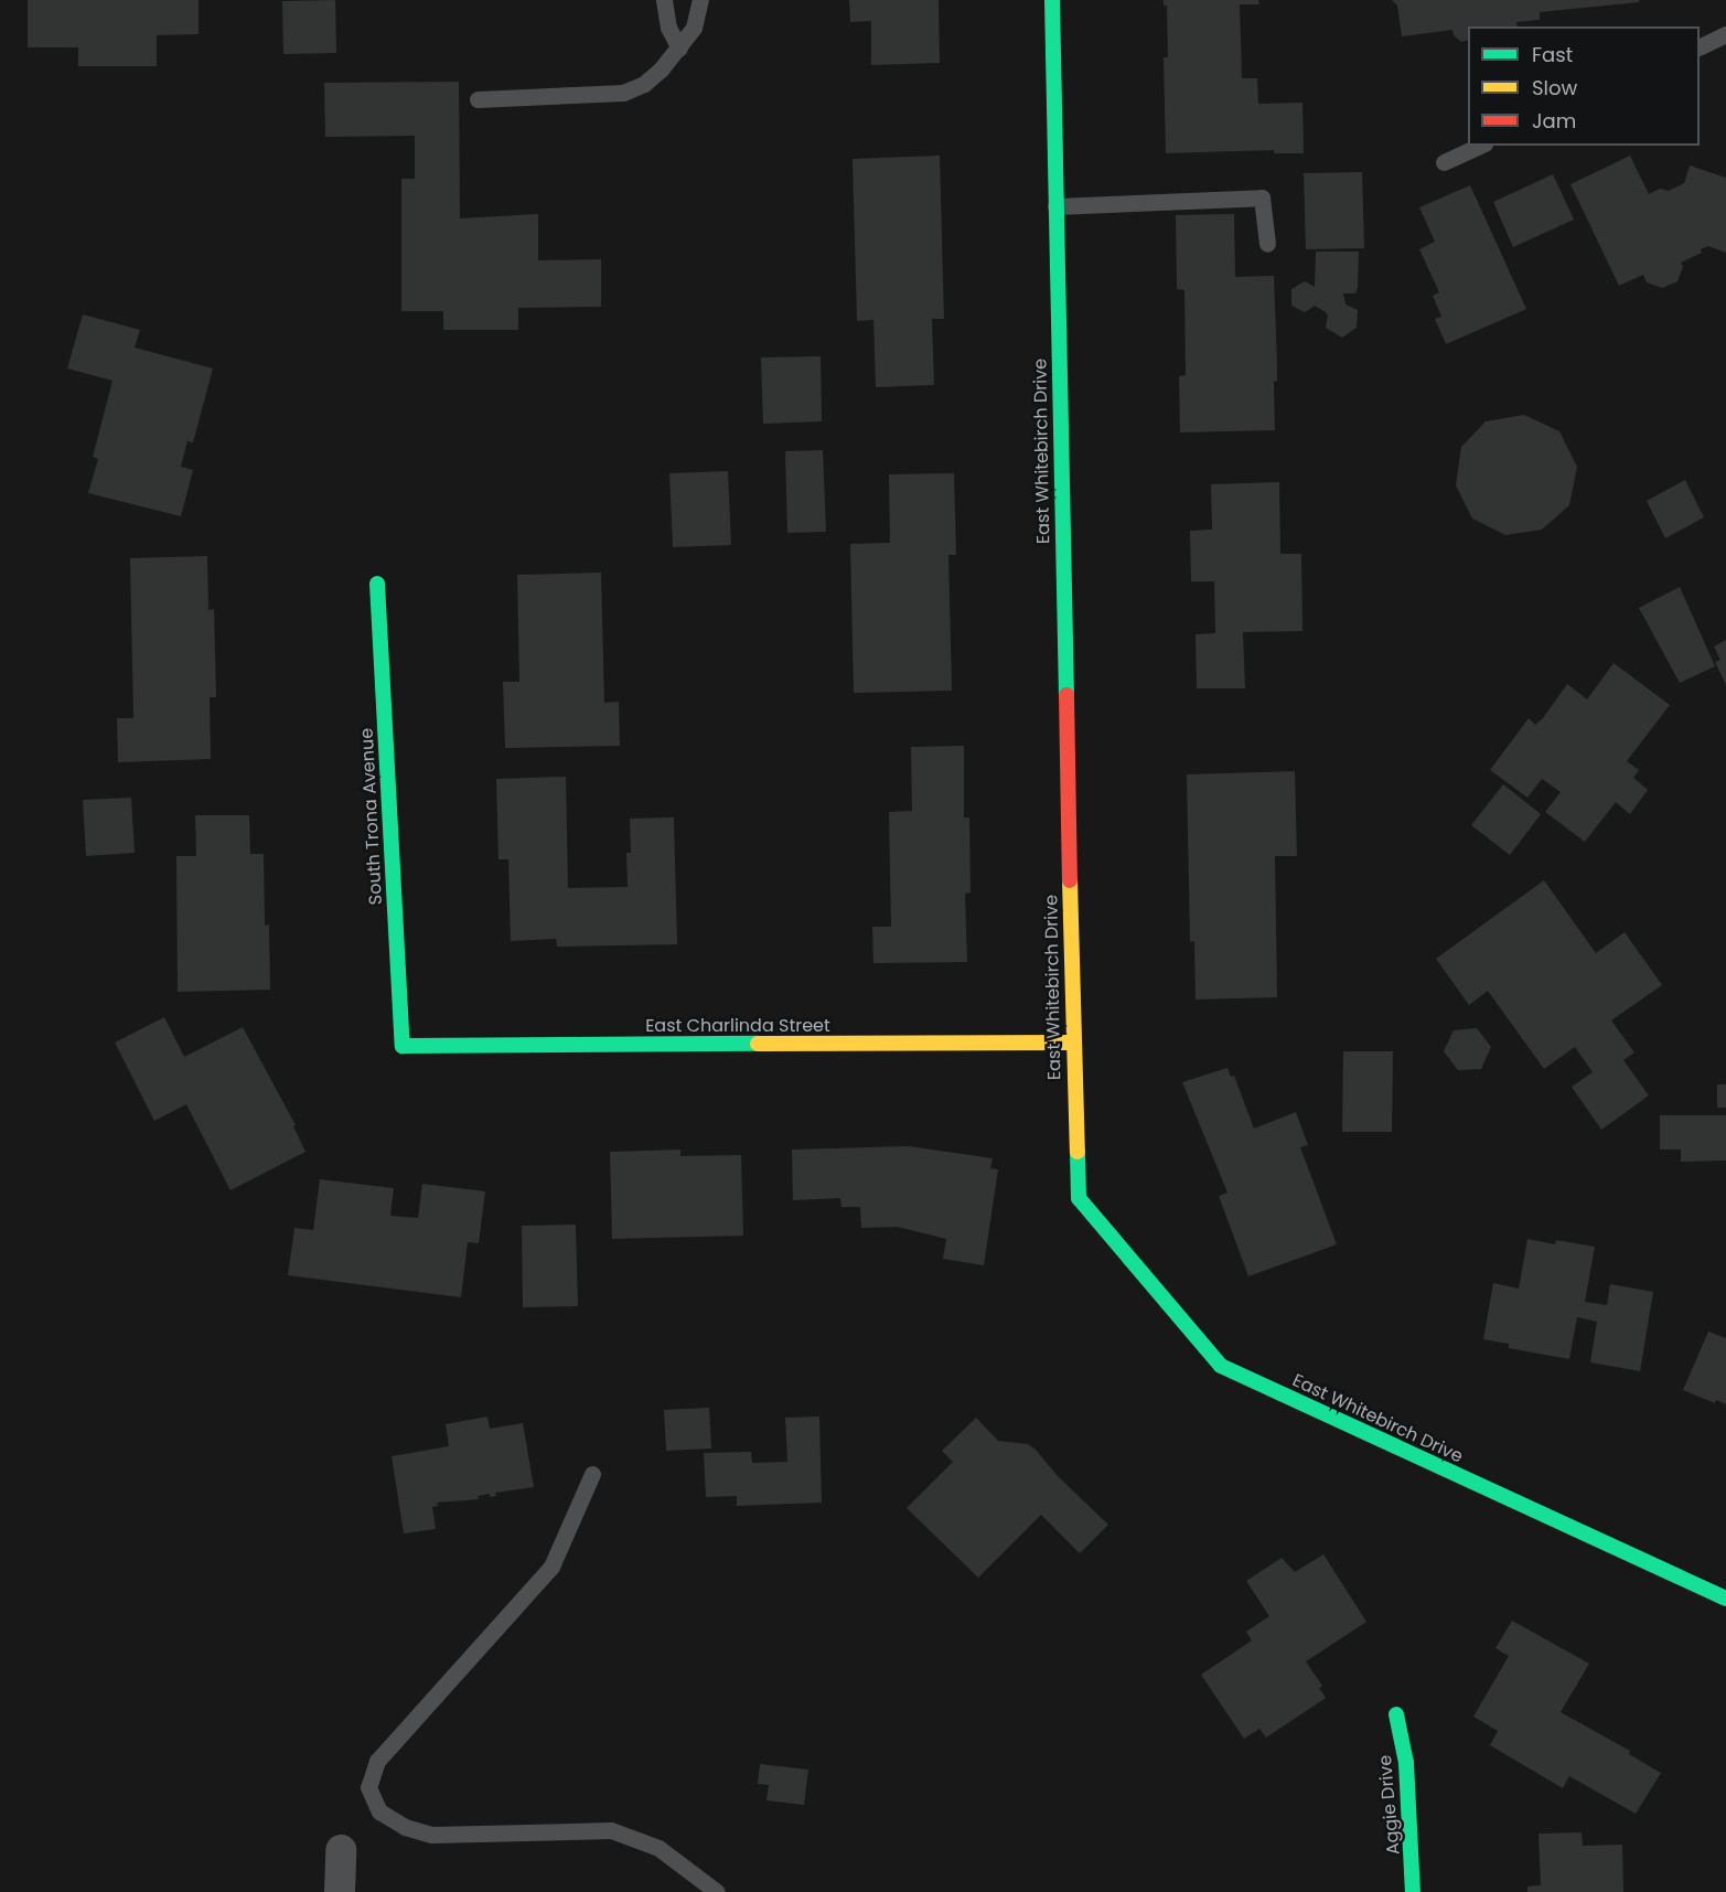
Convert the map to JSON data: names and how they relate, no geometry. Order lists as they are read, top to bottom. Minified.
{"streets":{"street":["East Whitebirch Drive","South Trona Avenue","East Charlinda Street","Aggie Drive"]},"crossings":[["East Whitebirch Drive","East Charlinda Street"],["South Trona Avenue","East Charlinda Street"]],"legend":["Fast","Slow","Jam"]}
